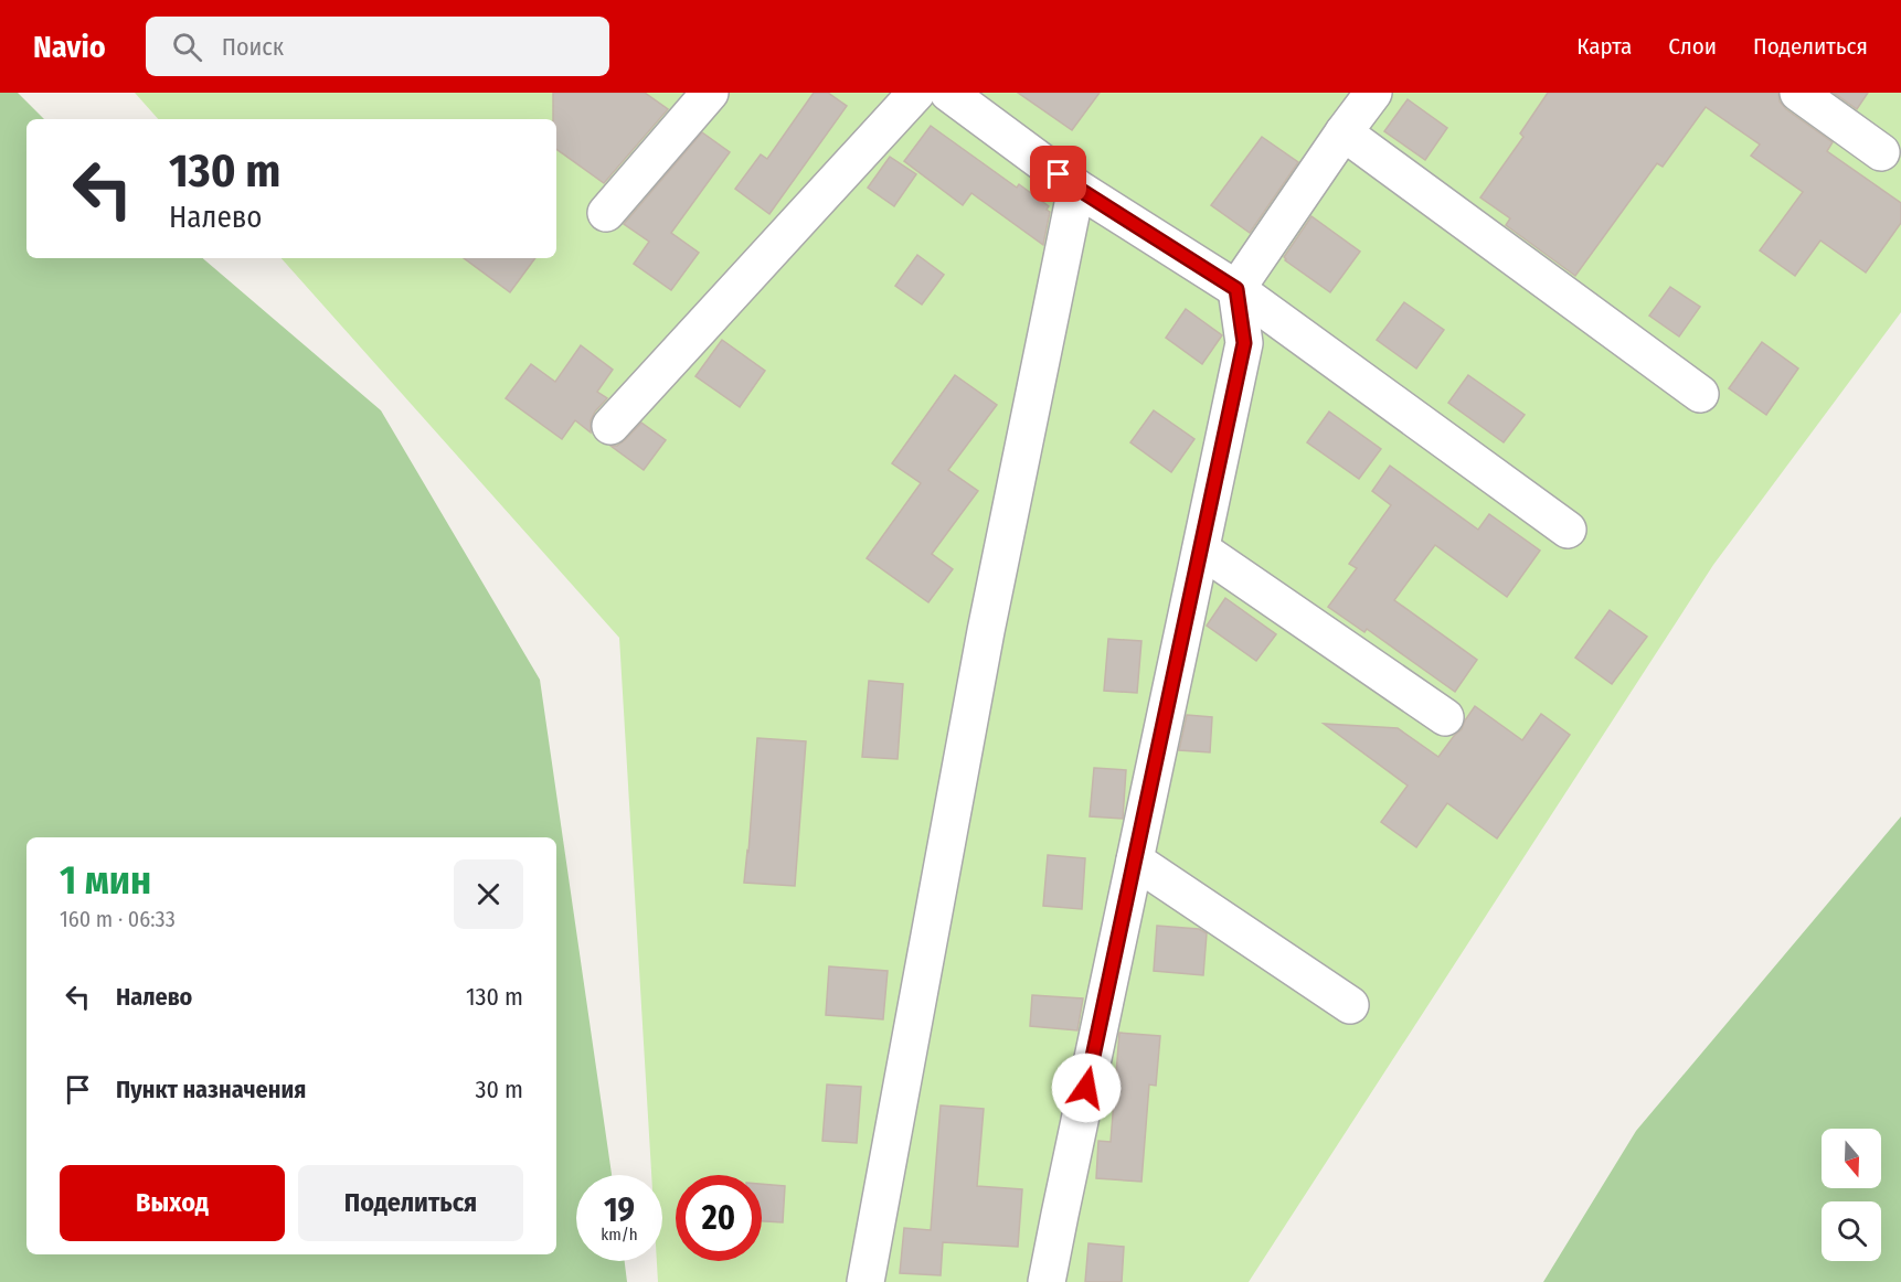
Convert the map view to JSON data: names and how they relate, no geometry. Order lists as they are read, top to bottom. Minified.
{"north":"bottom","page":{"header":"Navio","search":"Поиск","nav":["Карта","Слои","Поделиться"],"turn":["130 m","Налево"],"heading":["1 мин","160 m · 06:33"],"list":[{"name":"Налево","value":"130 m"},{"name":"Пункт назначения","value":"30 m"}],"buttons":["Выход","Поделиться"],"speed":"19 km/h","limit":"20"}}
